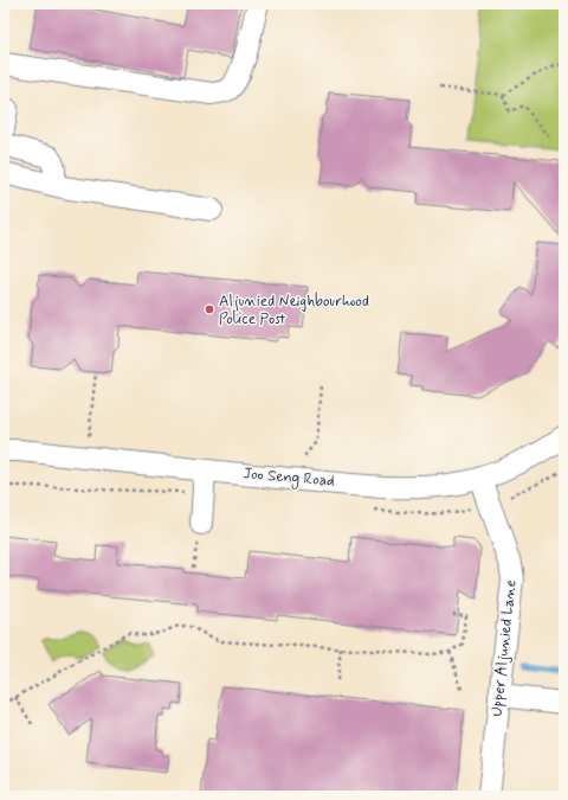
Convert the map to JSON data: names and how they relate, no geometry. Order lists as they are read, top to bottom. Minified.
{"streets":{"street":["Joo Seng Road","Upper Aljunied Lane"]},"crossings":[["Joo Seng Road","Upper Aljunied Lane"]],"places":["Aljunied Neighbourhood Police Post"]}
